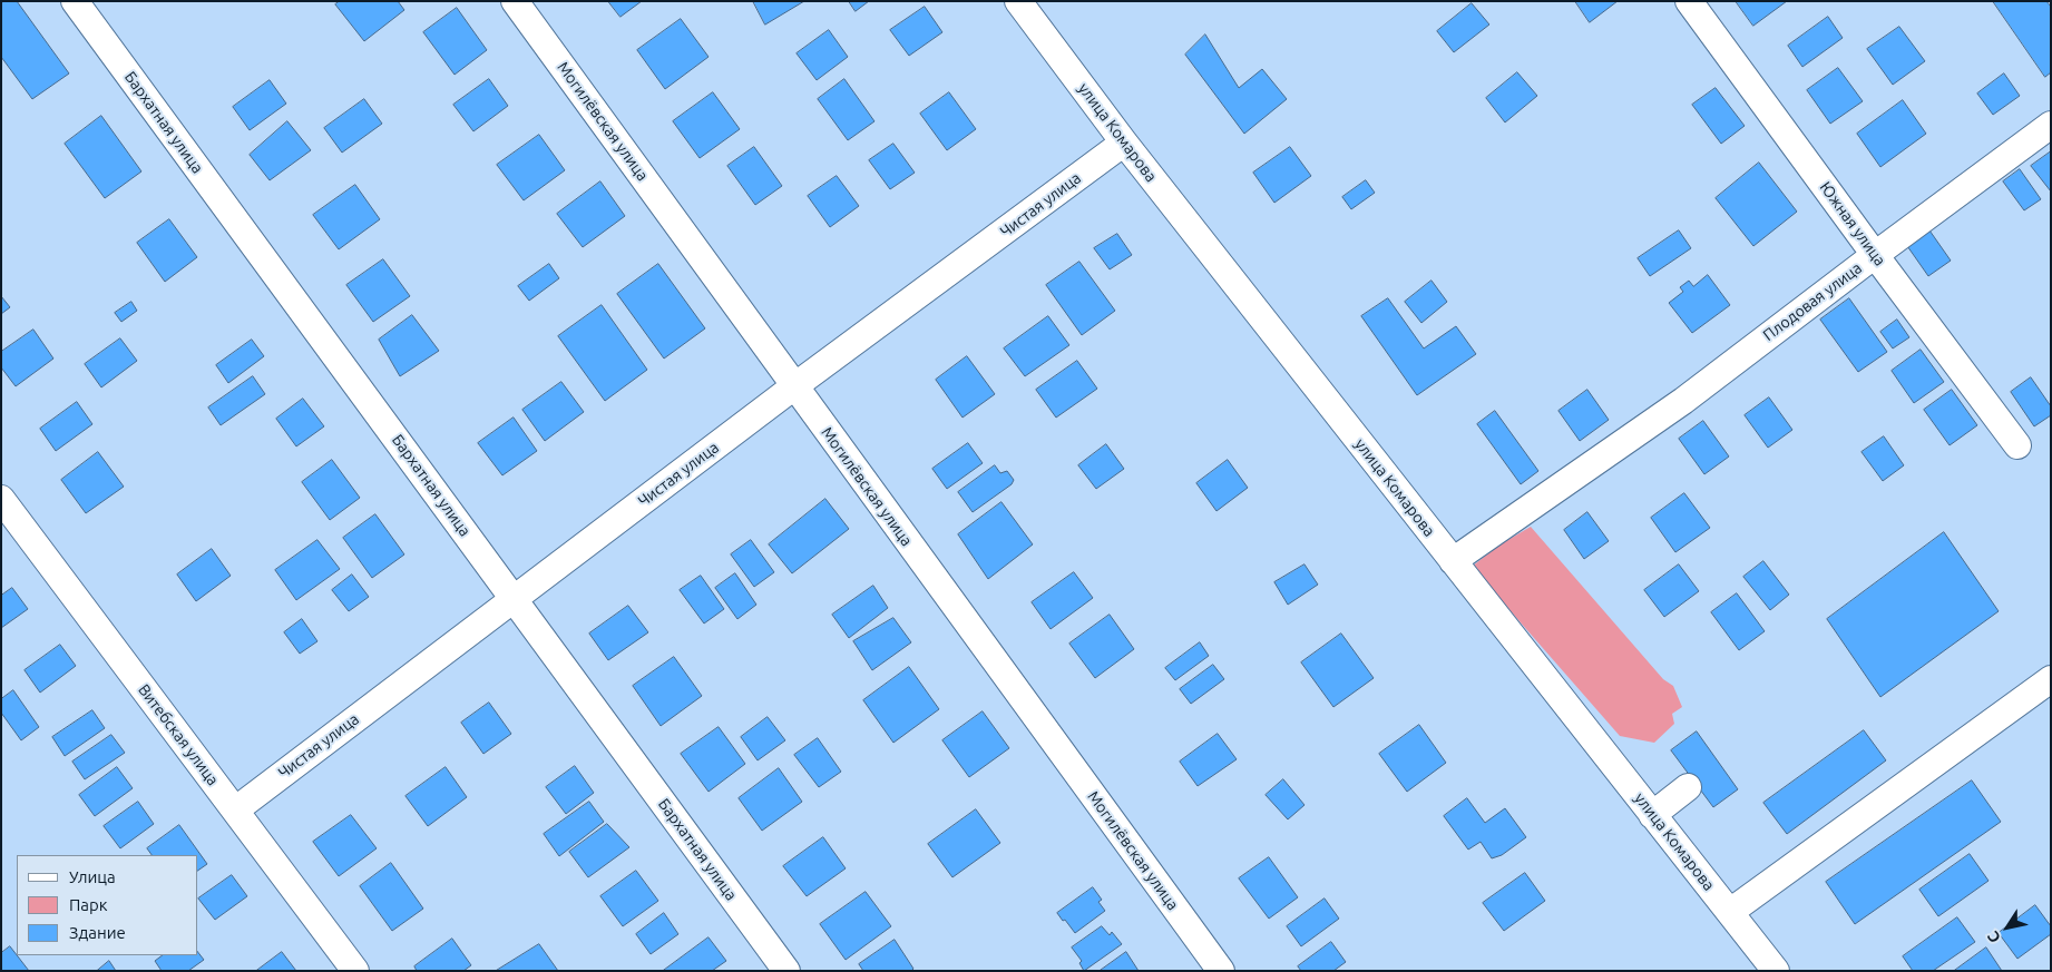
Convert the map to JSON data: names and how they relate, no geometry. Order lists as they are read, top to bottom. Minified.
{"streets":{"street":["Могилёвская улица","Бархатная улица","улица Комарова","Чистая улица","Южная улица","Плодовая улица","Витебская улица"]},"crossings":[["Могилёвская улица","Чистая улица"],["Бархатная улица","Чистая улица"],["улица Комарова","Чистая улица"],["улица Комарова","Плодовая улица"],["Чистая улица","Витебская улица"],["Южная улица","Плодовая улица"]],"legend":["Улица","Парк","Здание"],"north":"bottom left"}
